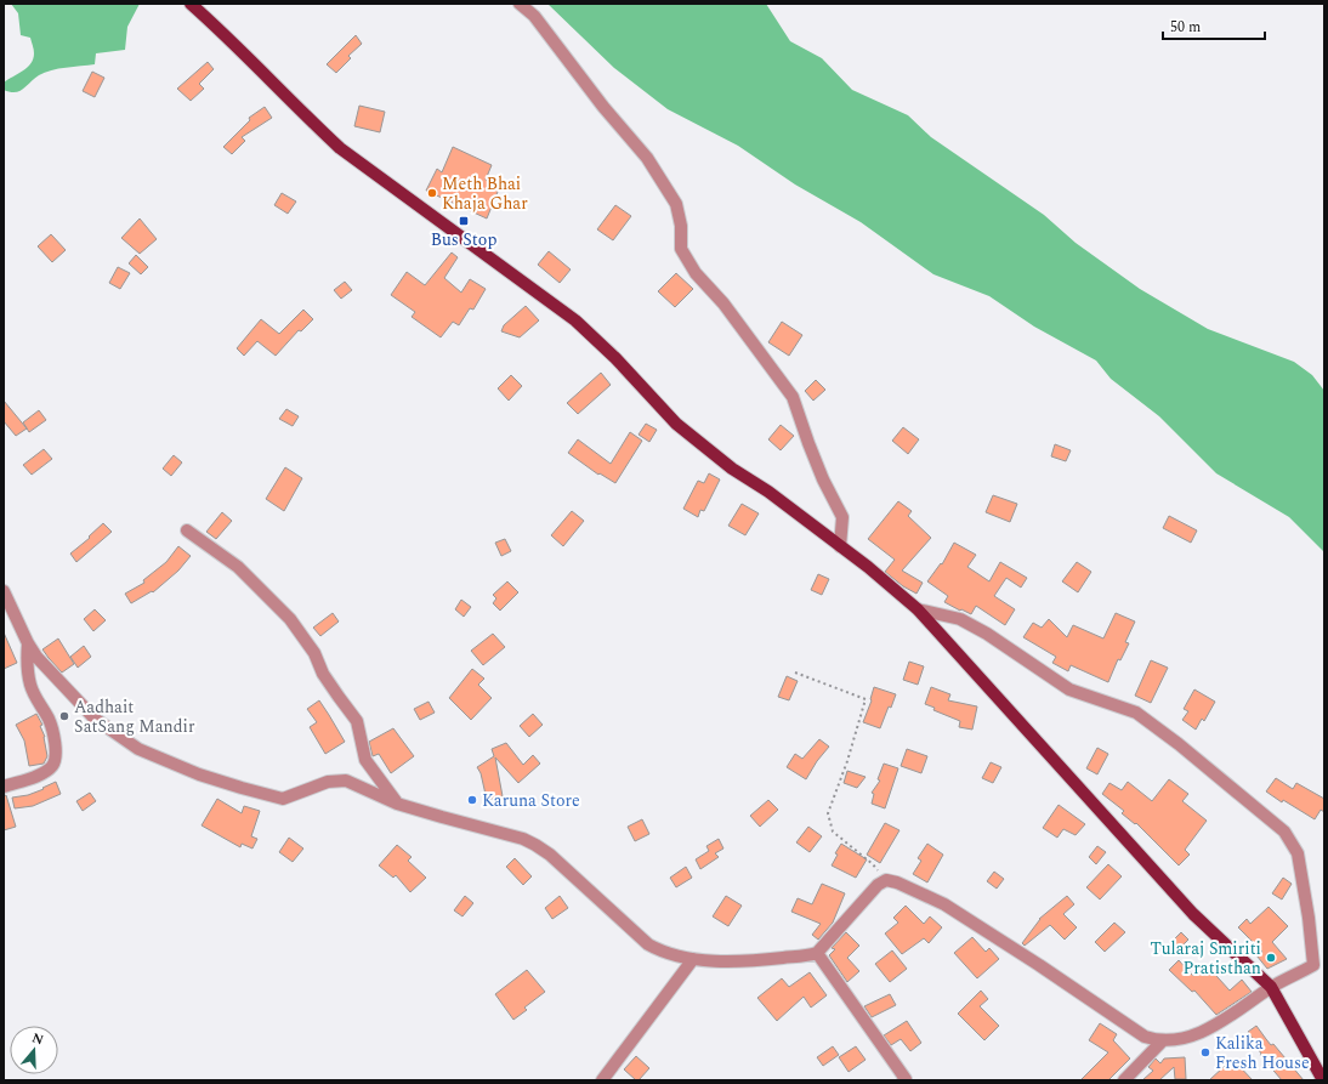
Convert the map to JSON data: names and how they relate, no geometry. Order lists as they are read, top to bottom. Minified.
{"places":{"other":["Meth Bhai Khaja Ghar","Aadhait SatSang Mandir","Karuna Store","Tularaj Smiriti Pratisthan","Kalika Fresh House"],"transit":["Bus Stop"]},"scale_bar":"50 m","north":"top"}
